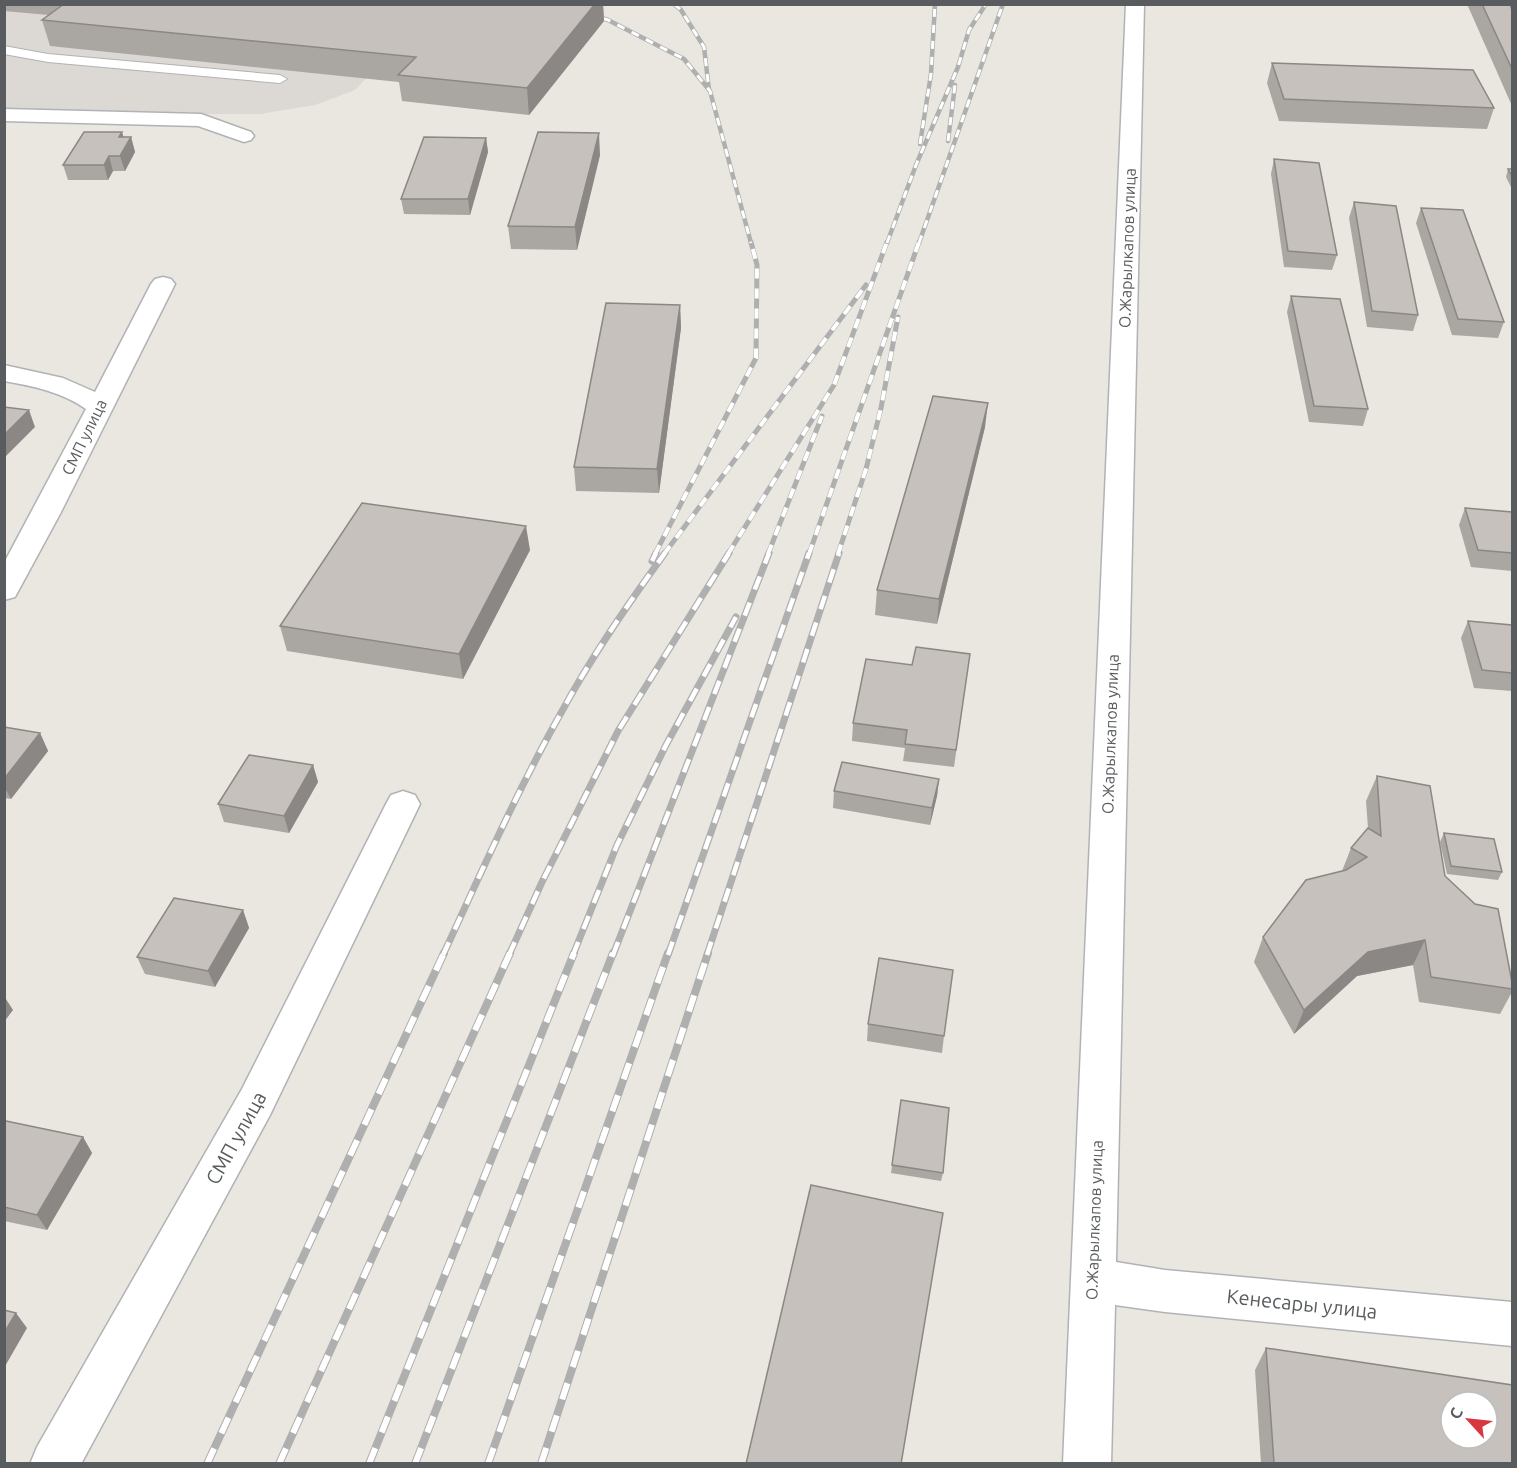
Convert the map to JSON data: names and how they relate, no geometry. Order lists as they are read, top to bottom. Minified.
{"streets":{"street":["О.Жарылкапов улица","СМП улица","Кенесары улица"]},"crossings":[["О.Жарылкапов улица","Кенесары улица"]],"north":"top left"}
